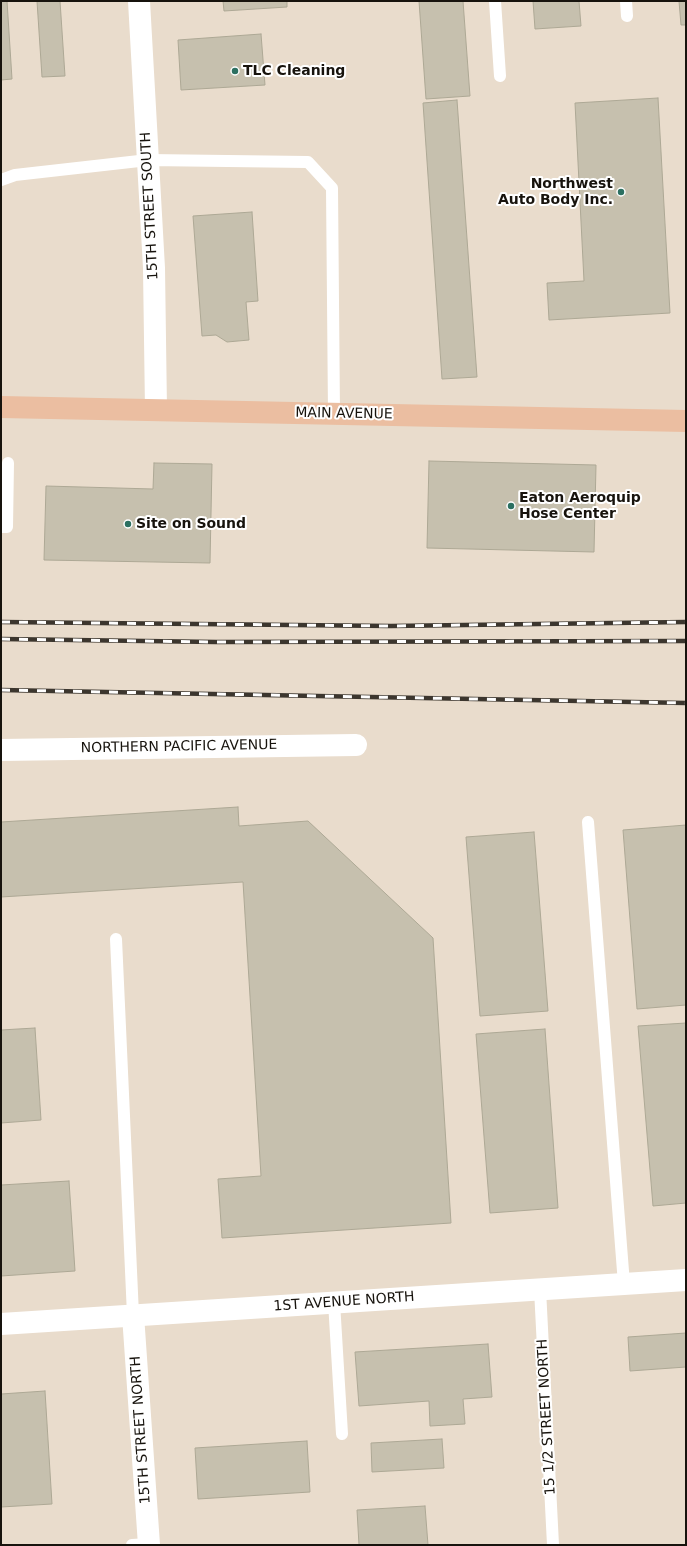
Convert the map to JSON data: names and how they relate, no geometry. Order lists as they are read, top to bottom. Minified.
{"streets":{"main road":["MAIN AVENUE"],"street":["15TH STREET SOUTH","NORTHERN PACIFIC AVENUE","1ST AVENUE NORTH","15TH STREET NORTH"],"lane":["15 1/2 STREET NORTH"]},"crossings":[["15TH STREET SOUTH","MAIN AVENUE"],["1ST AVENUE NORTH","15 1/2 STREET NORTH"],["1ST AVENUE NORTH","15TH STREET NORTH"]],"places":["TLC Cleaning","Northwest Auto Body Inc.","Eaton Aeroquip Hose Center","Site on Sound"]}
